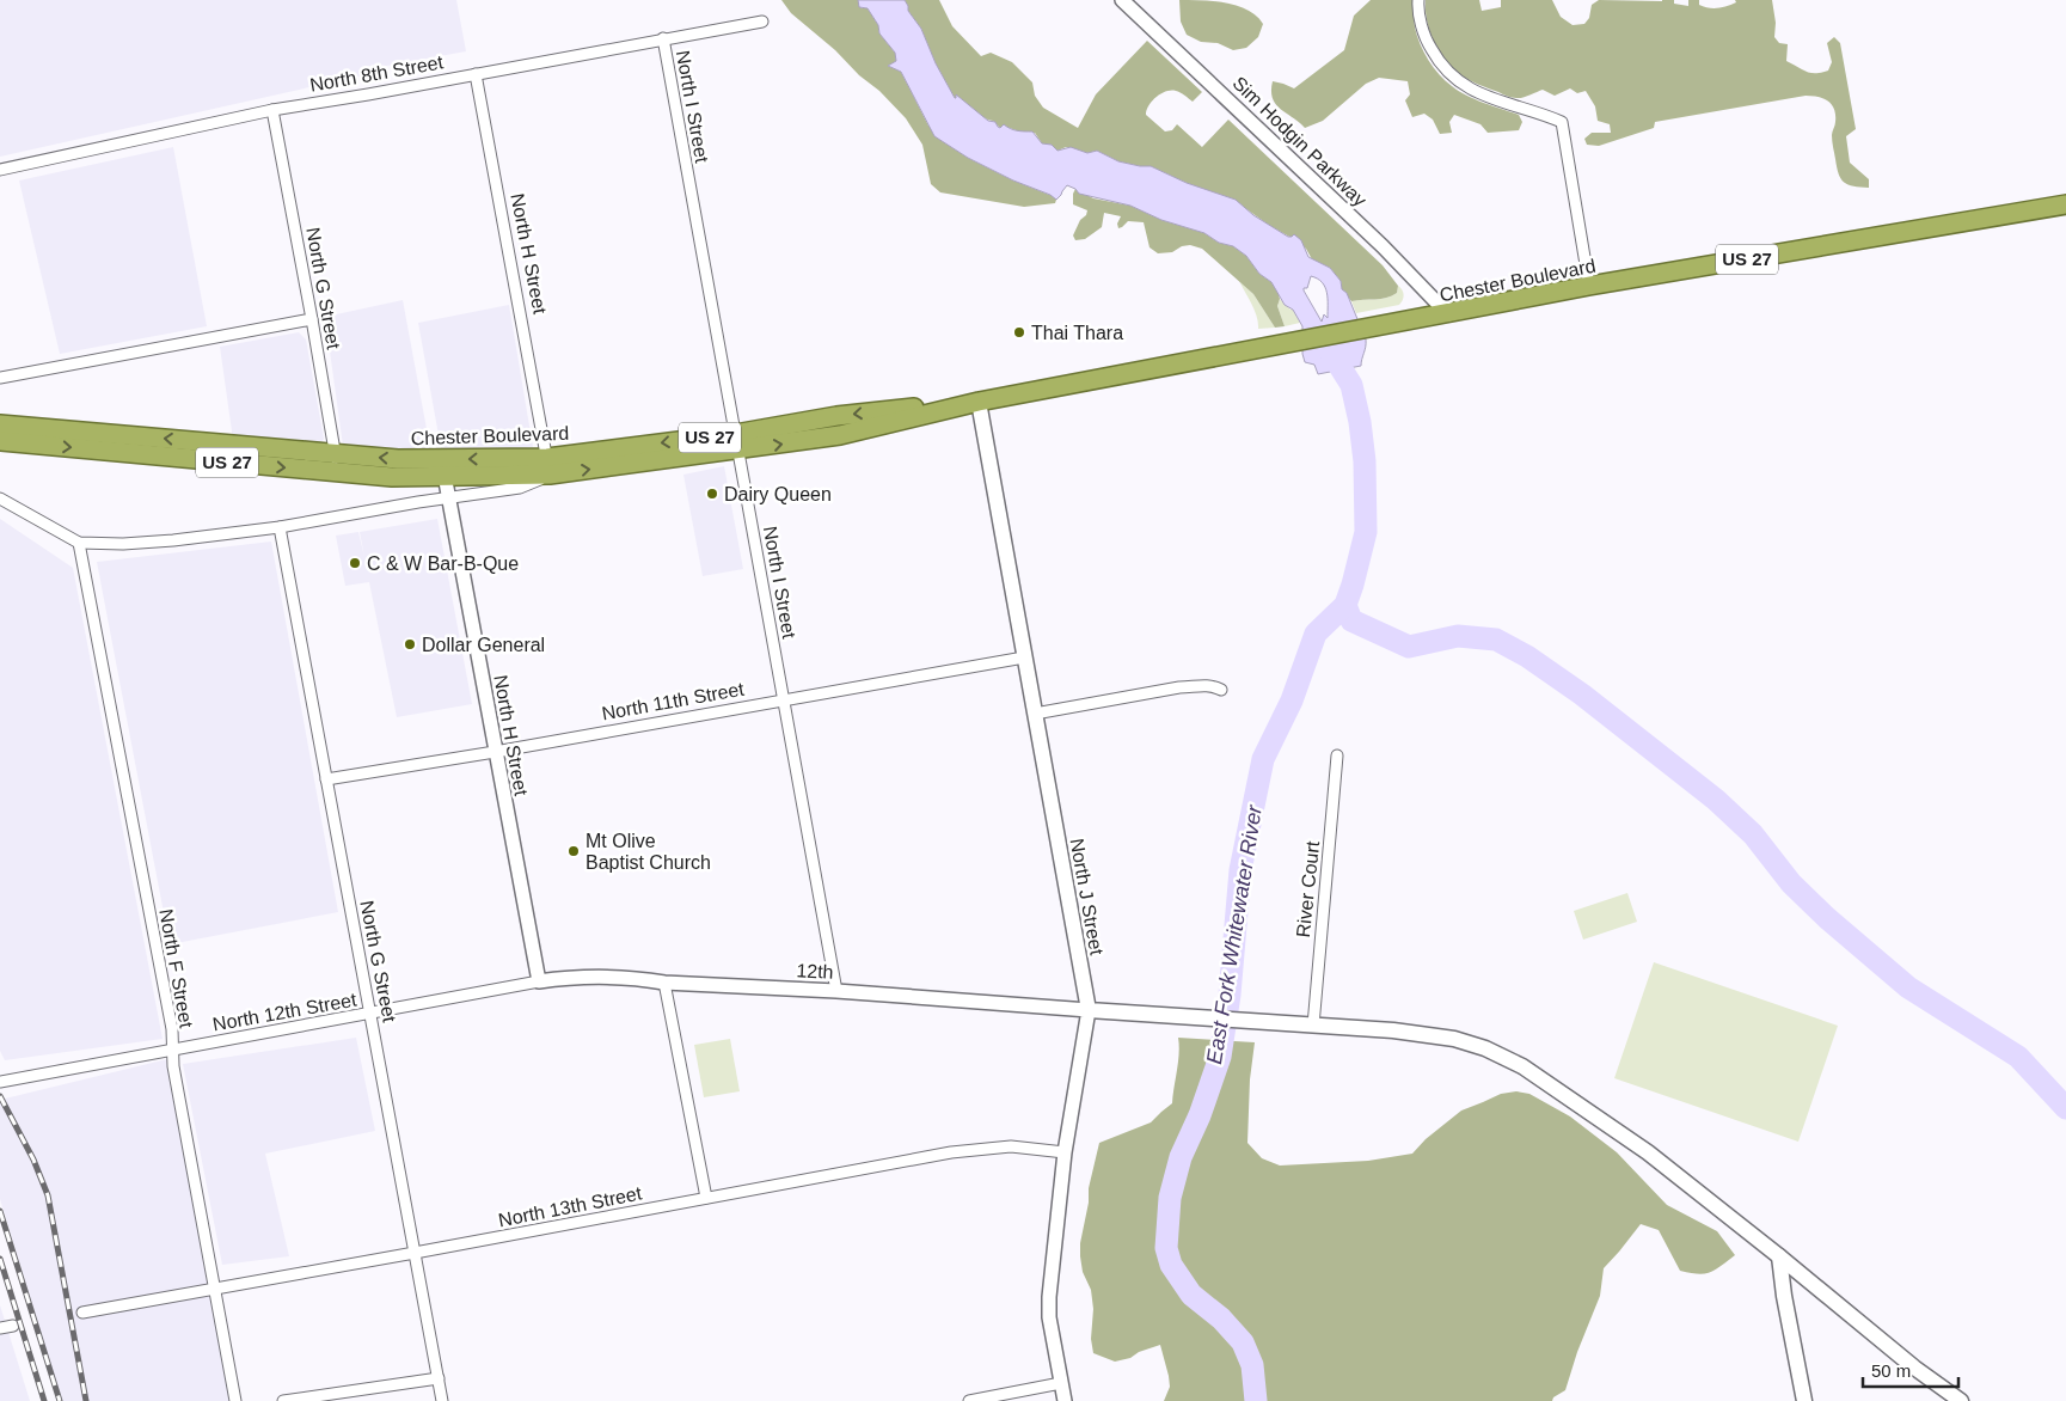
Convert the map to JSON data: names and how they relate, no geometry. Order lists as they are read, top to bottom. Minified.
{"streets":{"highway":["US 27","Chester Boulevard"],"main road":["North J Street"],"street":["North 8th Street","North I Street","Sim Hodgin Parkway","North H Street","North G Street","North 11th Street","River Court","North F Street","12th","North 12th Street","North 13th Street"]},"crossings":[["North 8th Street","North I Street"],["North 8th Street","North H Street"],["North 8th Street","North G Street"],["North I Street","Chester Boulevard"],["North I Street","North 11th Street"],["North I Street","12th"],["Sim Hodgin Parkway","Chester Boulevard"],["North H Street","Chester Boulevard"],["North H Street","North 11th Street"],["North H Street","12th"],["North H Street","North 12th Street"],["Chester Boulevard","North G Street"],["Chester Boulevard","North J Street"],["Chester Boulevard","North F Street"],["North G Street","North 11th Street"],["North G Street","North 12th Street"],["North G Street","North 13th Street"],["North 11th Street","North J Street"],["North J Street","12th"],["North J Street","North 13th Street"],["North F Street","North 12th Street"],["North F Street","North 13th Street"],["12th","North 12th Street"]],"water":["East Fork Whitewater River"],"places":["Thai Thara","Dairy Queen","C & W Bar-B-Que","Dollar General","Mt Olive Baptist Church"],"scale_bar":"50 m"}
